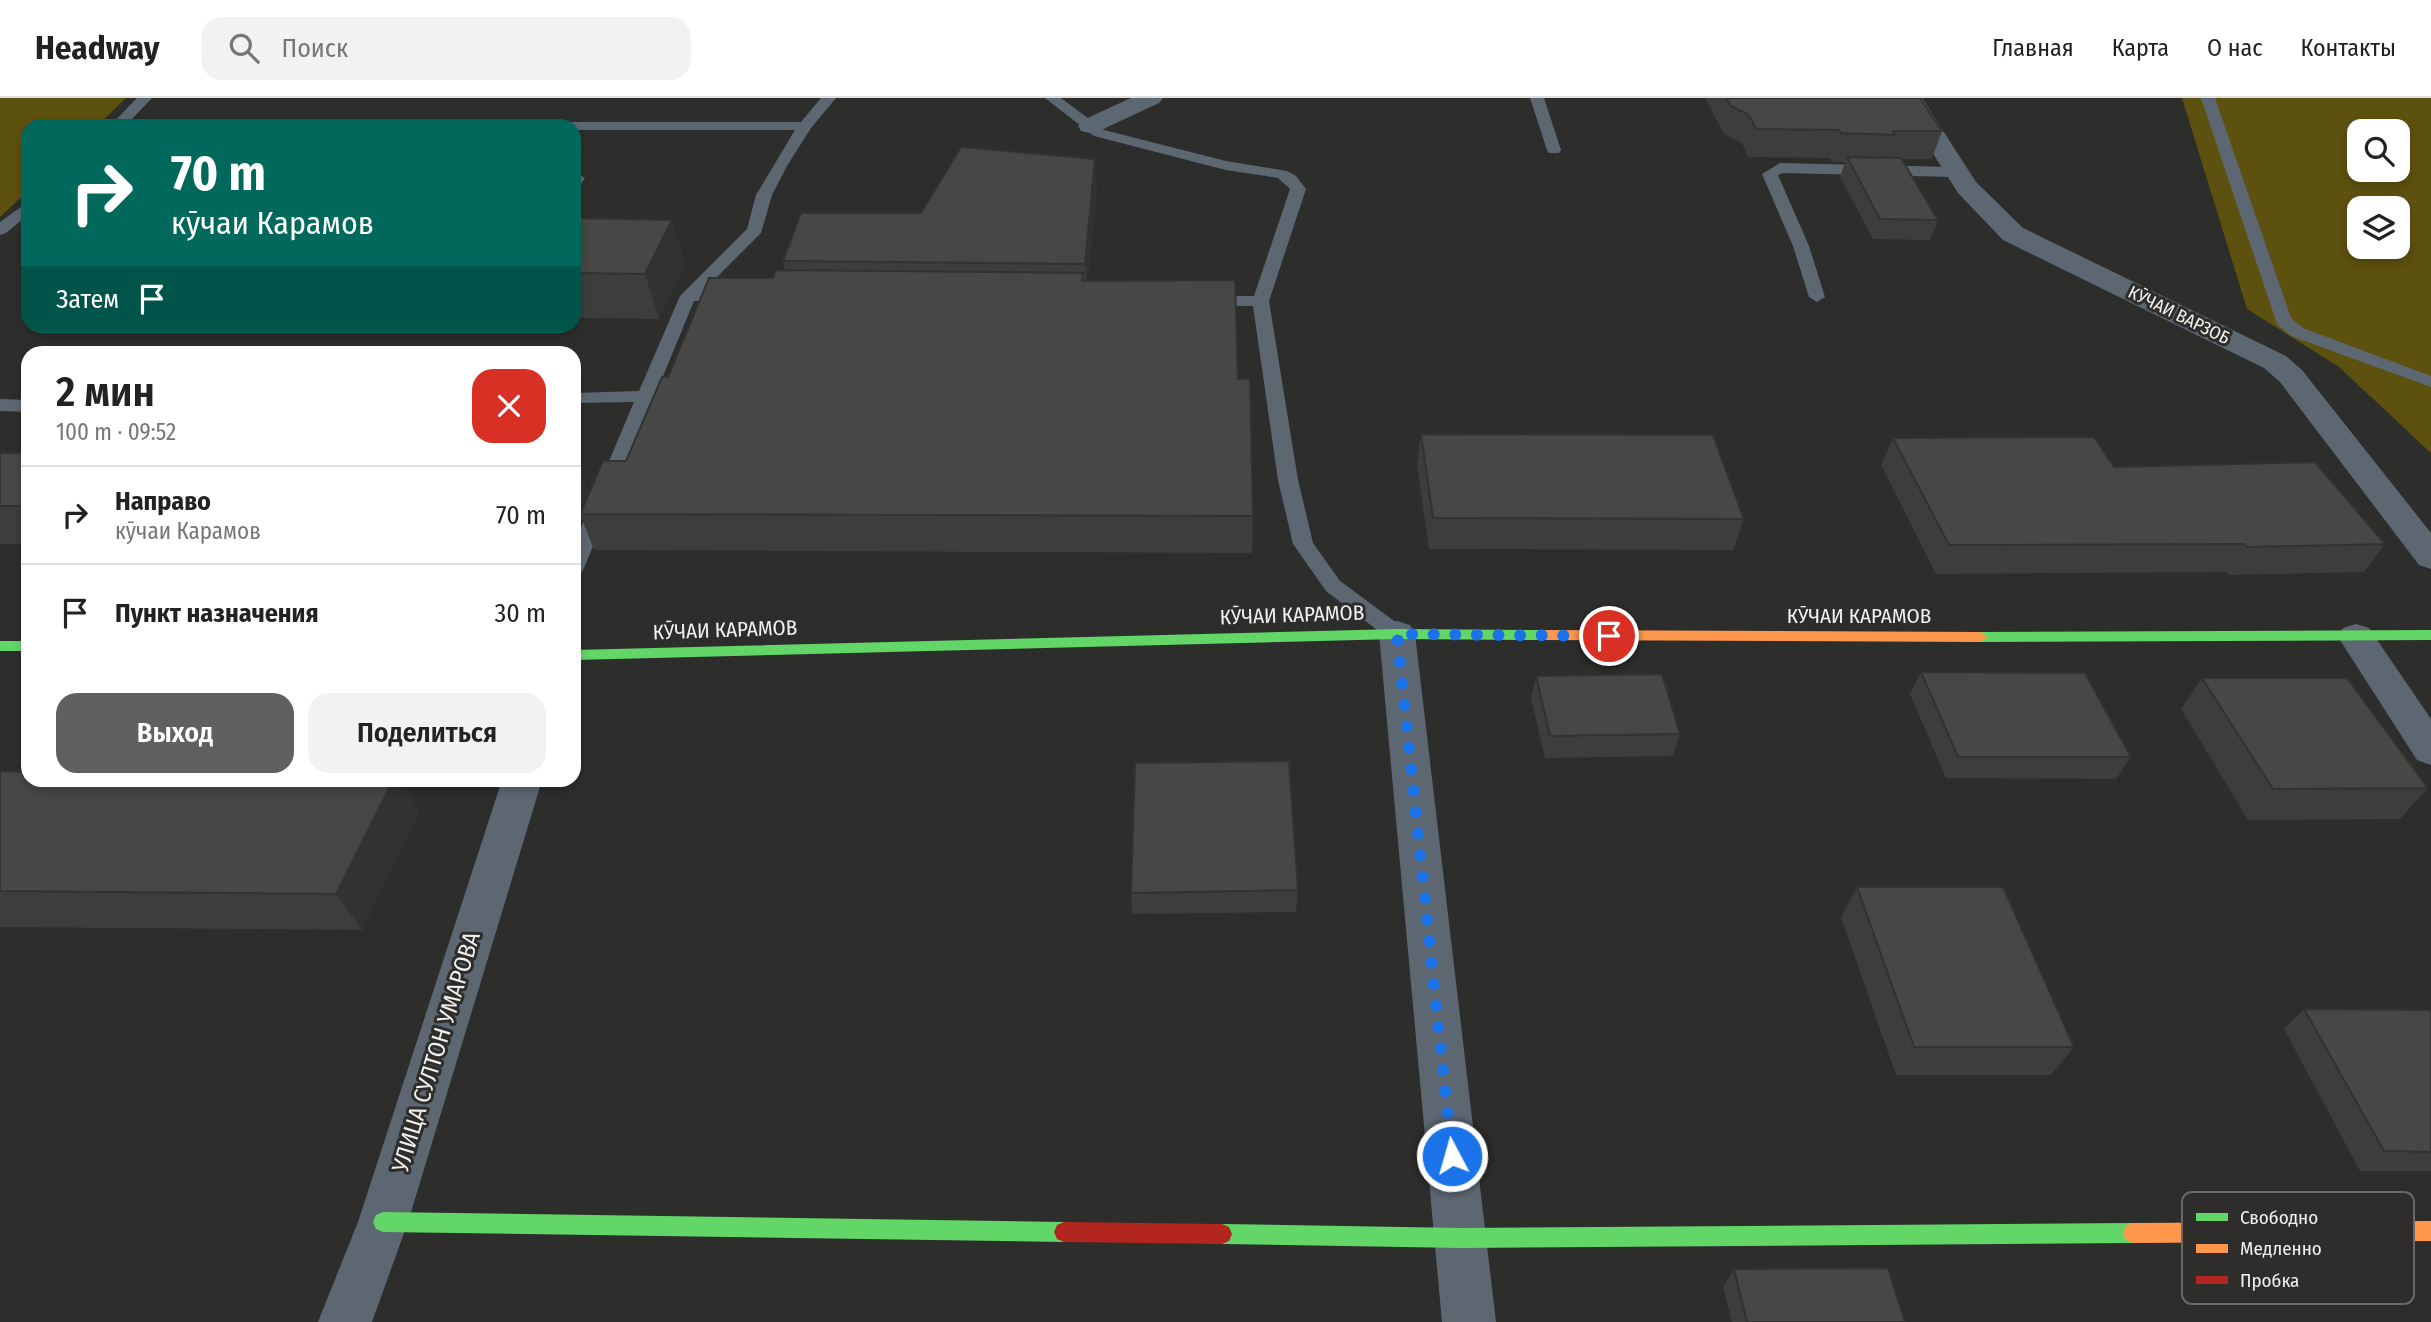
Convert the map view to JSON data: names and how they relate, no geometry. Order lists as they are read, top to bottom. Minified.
{"streets":{"main road":["КӮЧАИ КАРАМОВ"],"street":["КӮЧАИ ВАРЗОБ","УЛИЦА СУЛТОН УМАРОВА"]},"legend":["Свободно","Медленно","Пробка"],"page":{"header":"Headway","search":"Поиск","nav":["Главная","Карта","О нас","Контакты"],"turn":["70 m","кӯчаи Карамов"],"then":"Затем","heading":["2 мин","100 m · 09:52"],"list":[{"name":"Направо","note":"кӯчаи Карамов","value":"70 m"},{"name":"Пункт назначения","value":"30 m"}],"buttons":["Выход","Поделиться"]}}
